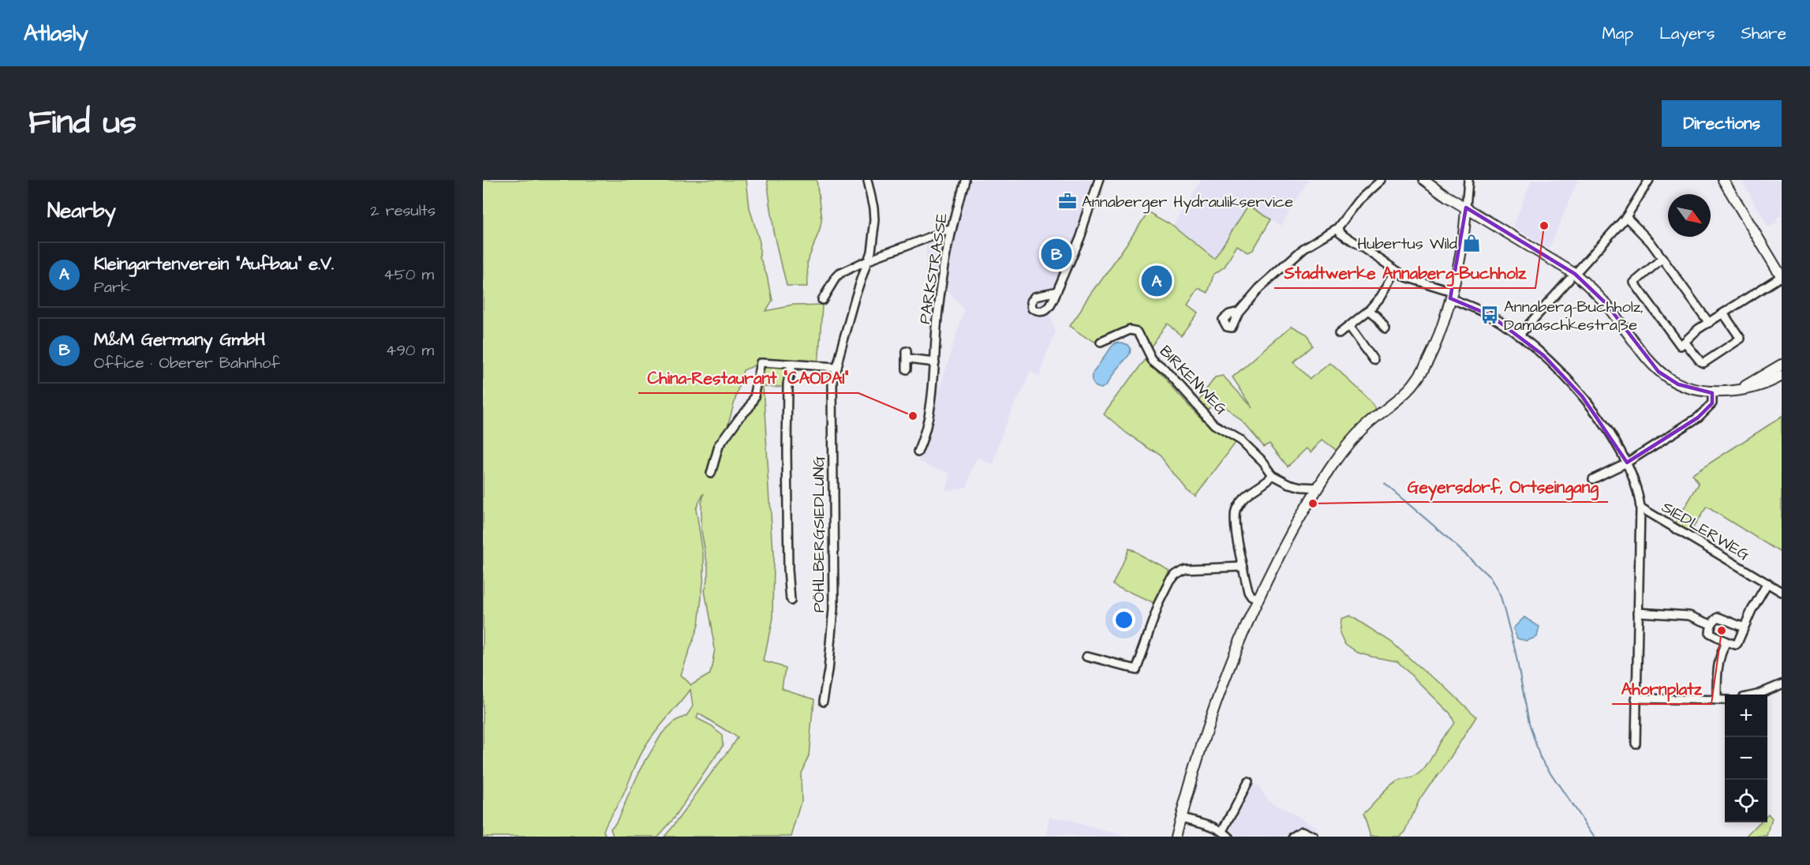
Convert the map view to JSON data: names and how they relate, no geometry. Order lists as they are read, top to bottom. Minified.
{"streets":{"street":["PARKSTRASSE","BIRKENWEG","SIEDLERWEG","PÖHLBERGSIEDLUNG"]},"places":{"office":["Annaberger Hydraulikservice"],"other":["Stadtwerke Annaberg-Buchholz","China-Restaurant \"CAODAI\"","Geyersdorf, Ortseingang","Ahornplatz"],"shop":["Hubertus Wild"],"bus stop":["Annaberg-Buchholz, Damaschkestraße"]},"north":"bottom right","page":{"header":"Atlasly","nav":["Map","Layers","Share"],"title":"Find us","buttons":"Directions","heading":["Nearby","2 results"],"pins":["B","A"],"list":[{"mark":"A","name":"Kleingartenverein \"Aufbau\" e.V.","note":"Park","value":"450 m"},{"mark":"B","name":"M&M Germany GmbH","note":"Office · Oberer Bahnhof","value":"490 m"}],"map_buttons":["+","−"]}}
